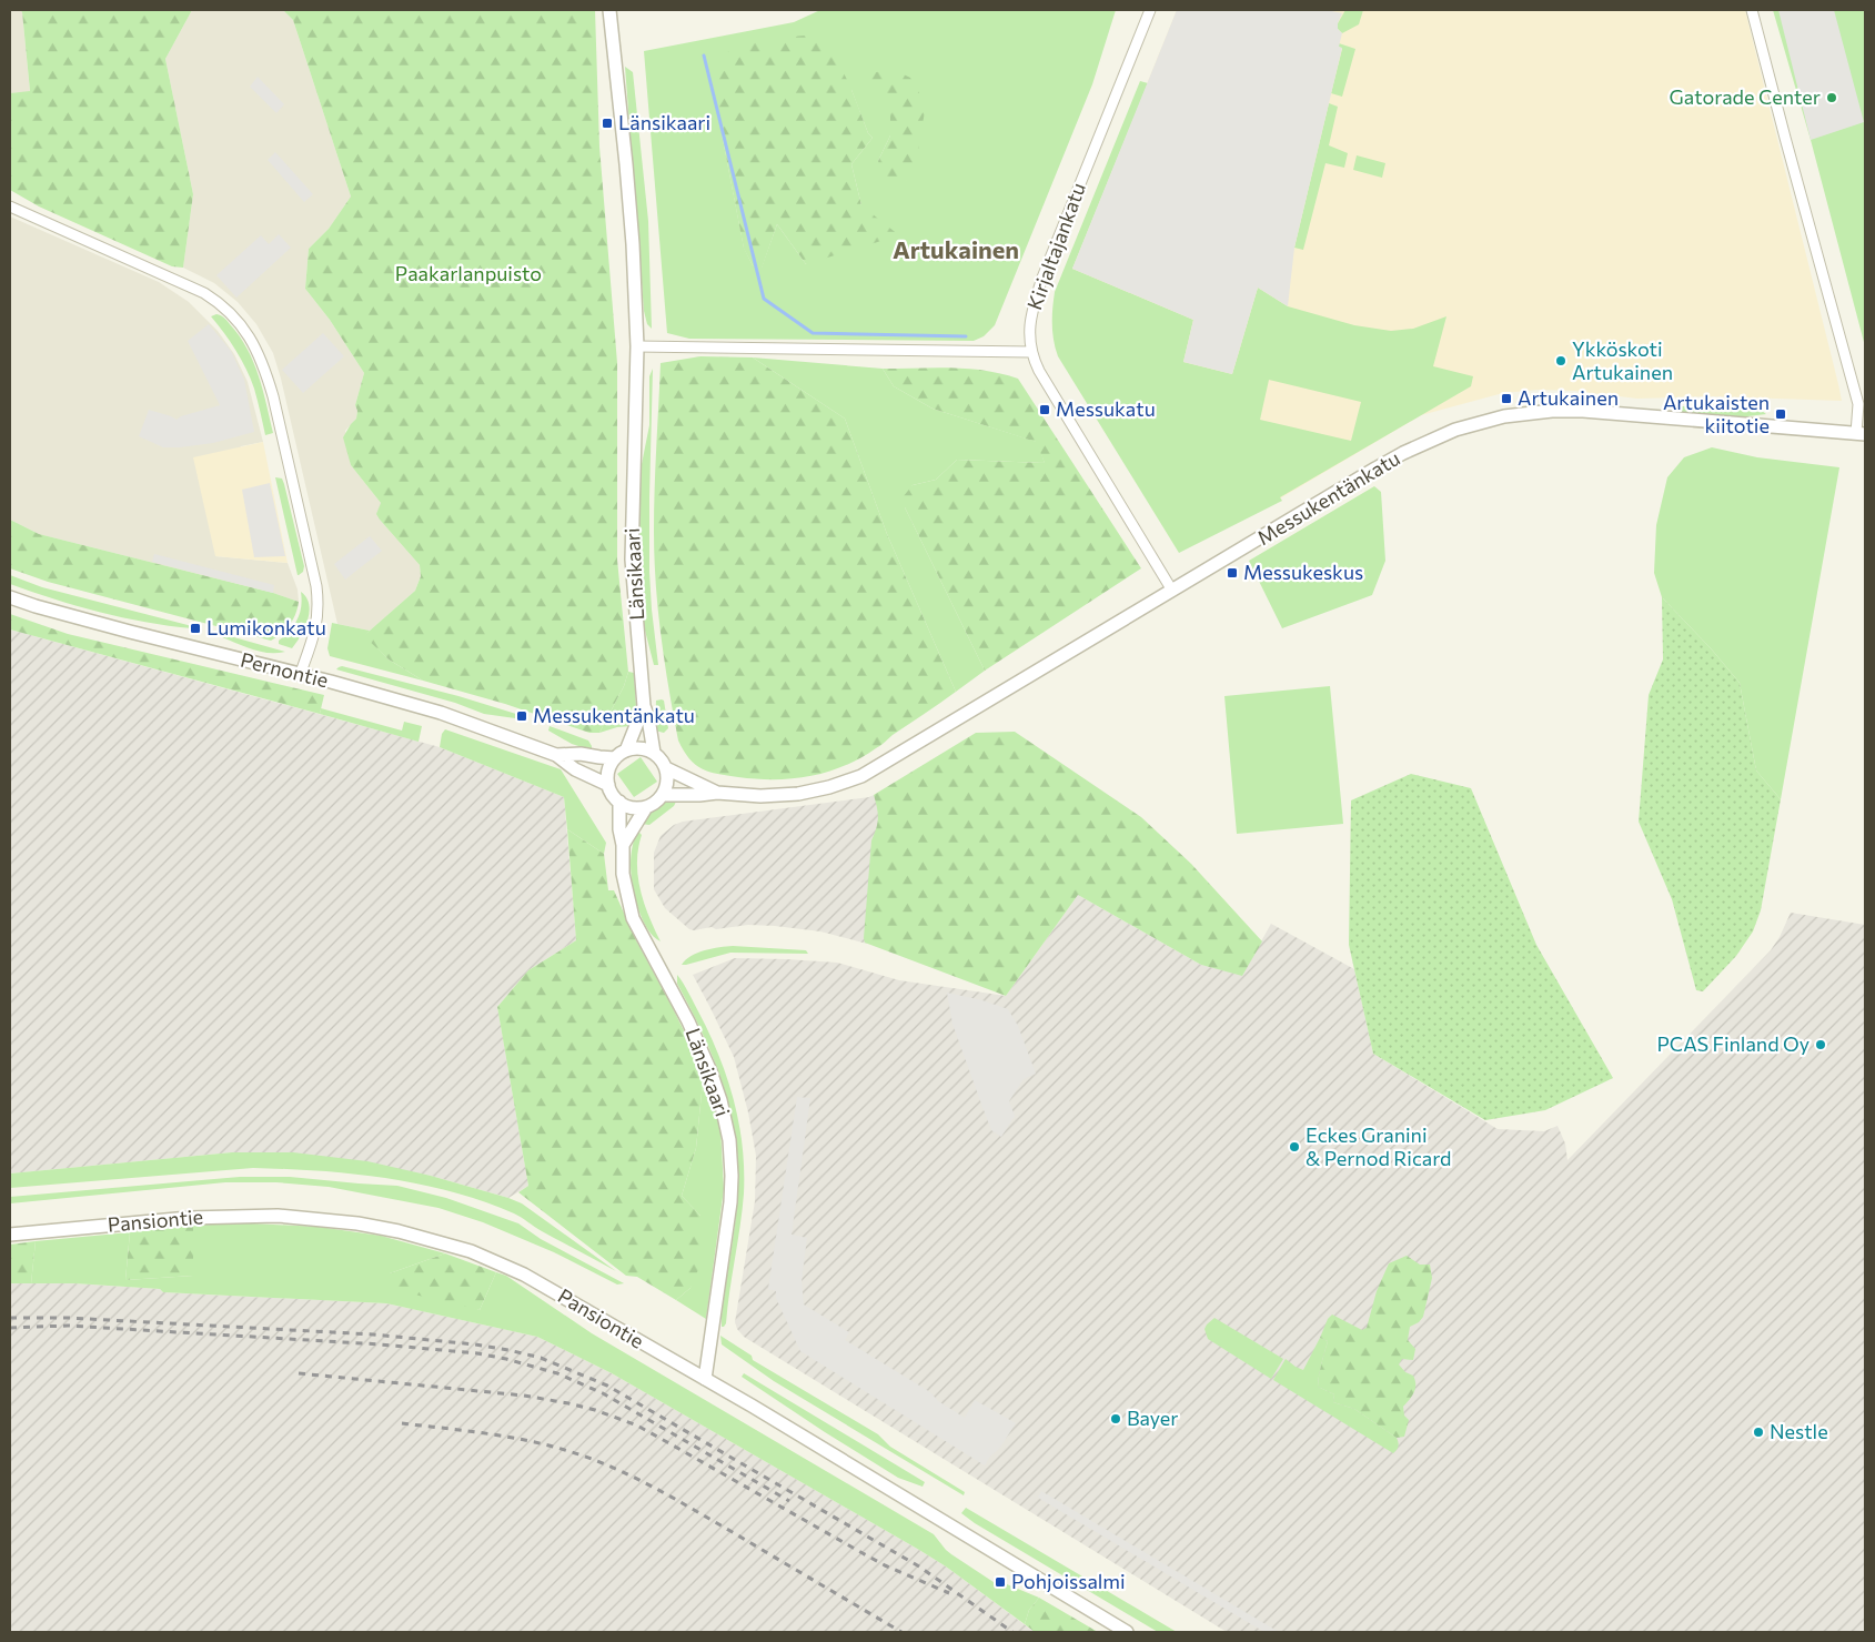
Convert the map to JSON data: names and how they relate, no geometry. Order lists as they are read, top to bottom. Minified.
{"streets":{"street":["Kirjaltajankatu","Messukentänkatu","Länsikaari","Pernontie","Pansiontie"]},"crossings":[["Kirjaltajankatu","Messukentänkatu"],["Messukentänkatu","Länsikaari"],["Messukentänkatu","Pernontie"],["Länsikaari","Pernontie"],["Länsikaari","Pansiontie"]],"districts":["Artukainen"],"parks":["Paakarlanpuisto"],"places":{"other":["Gatorade Center","Ykköskoti Artukainen","PCAS Finland Oy","Eckes Granini & Pernod Ricard","Bayer","Nestle"],"transit":["Länsikaari","Artukainen","Messukatu","Artukaisten kiitotie","Messukeskus","Lumikonkatu","Messukentänkatu","Pohjoissalmi"]}}
